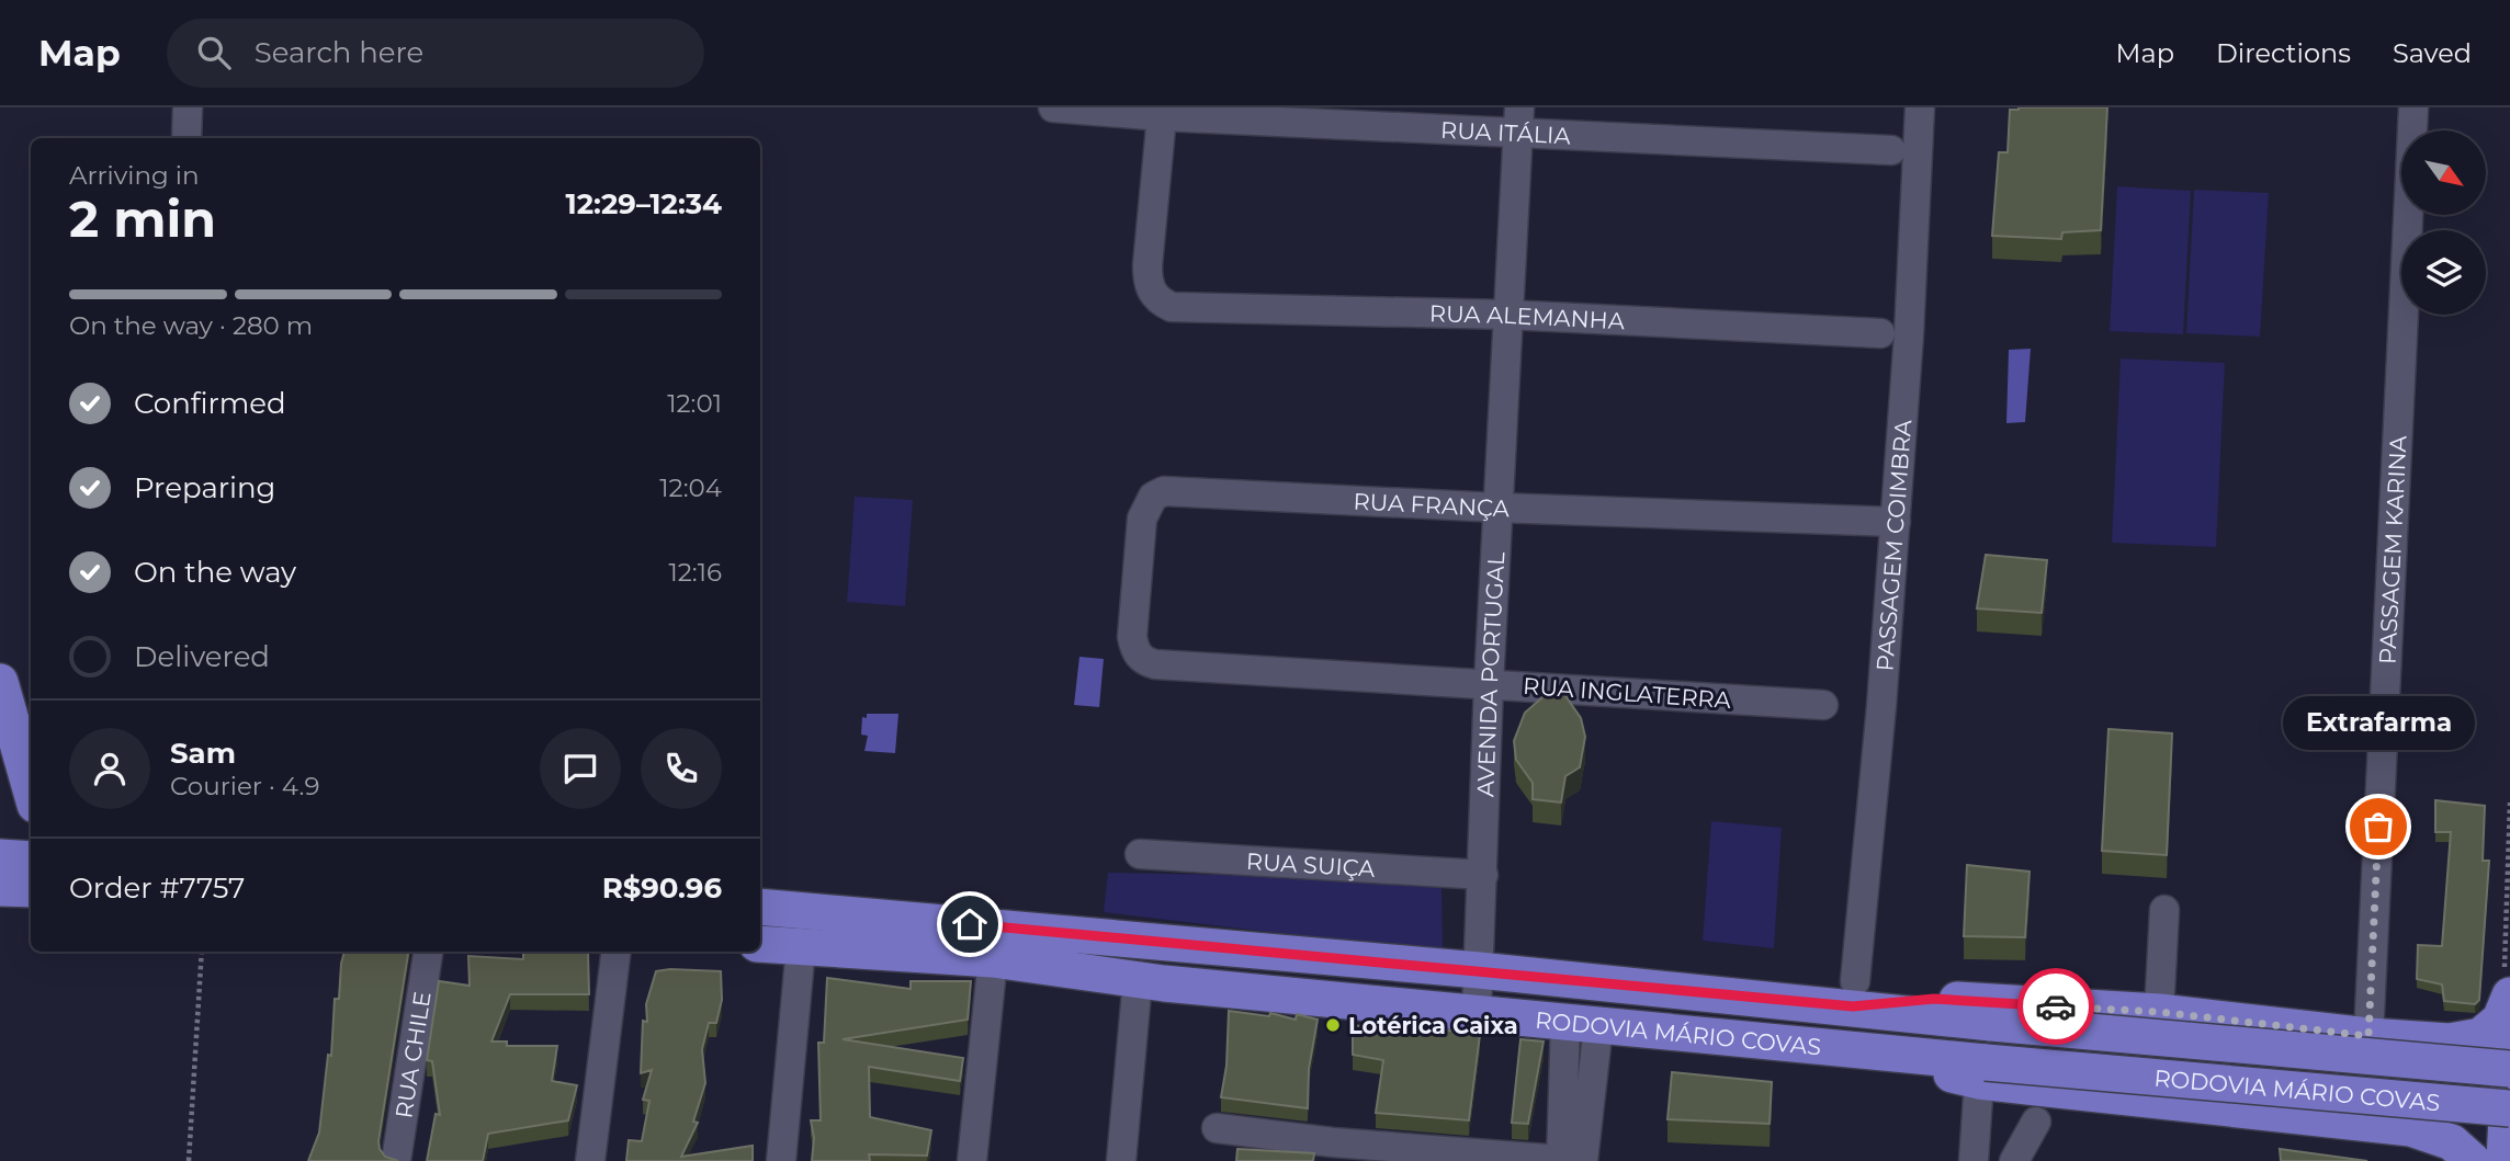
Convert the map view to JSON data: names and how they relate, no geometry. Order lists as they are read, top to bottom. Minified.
{"streets":{"main road":["RODOVIA MÁRIO COVAS"],"street":["RUA ITÁLIA","RUA ALEMANHA","RUA FRANÇA","PASSAGEM COIMBRA","PASSAGEM KARINA","AVENIDA PORTUGAL","RUA INGLATERRA","RUA SUIÇA","RUA CHILE"]},"crossings":[["RUA ITÁLIA","RUA ALEMANHA"],["RUA ITÁLIA","AVENIDA PORTUGAL"],["RUA ALEMANHA","AVENIDA PORTUGAL"],["RUA FRANÇA","PASSAGEM COIMBRA"],["RUA FRANÇA","AVENIDA PORTUGAL"],["RUA FRANÇA","RUA INGLATERRA"],["PASSAGEM COIMBRA","RODOVIA MÁRIO COVAS"],["AVENIDA PORTUGAL","RUA INGLATERRA"],["AVENIDA PORTUGAL","RUA SUIÇA"],["AVENIDA PORTUGAL","RODOVIA MÁRIO COVAS"]],"places":["Extrafarma","Lotérica Caixa"],"north":"bottom right","page":{"header":"Map","search":"Search here","nav":["Map","Directions","Saved"],"heading":["2 min","Arriving in","12:29–12:34"],"panel":["Sam","Courier · 4.9","Order #7757","R$90.96"],"bar":"On the way · 280 m","list":[["Confirmed","12:01"],["Preparing","12:04"],["On the way","12:16"],"Delivered"],"bubble":"Extrafarma"}}
